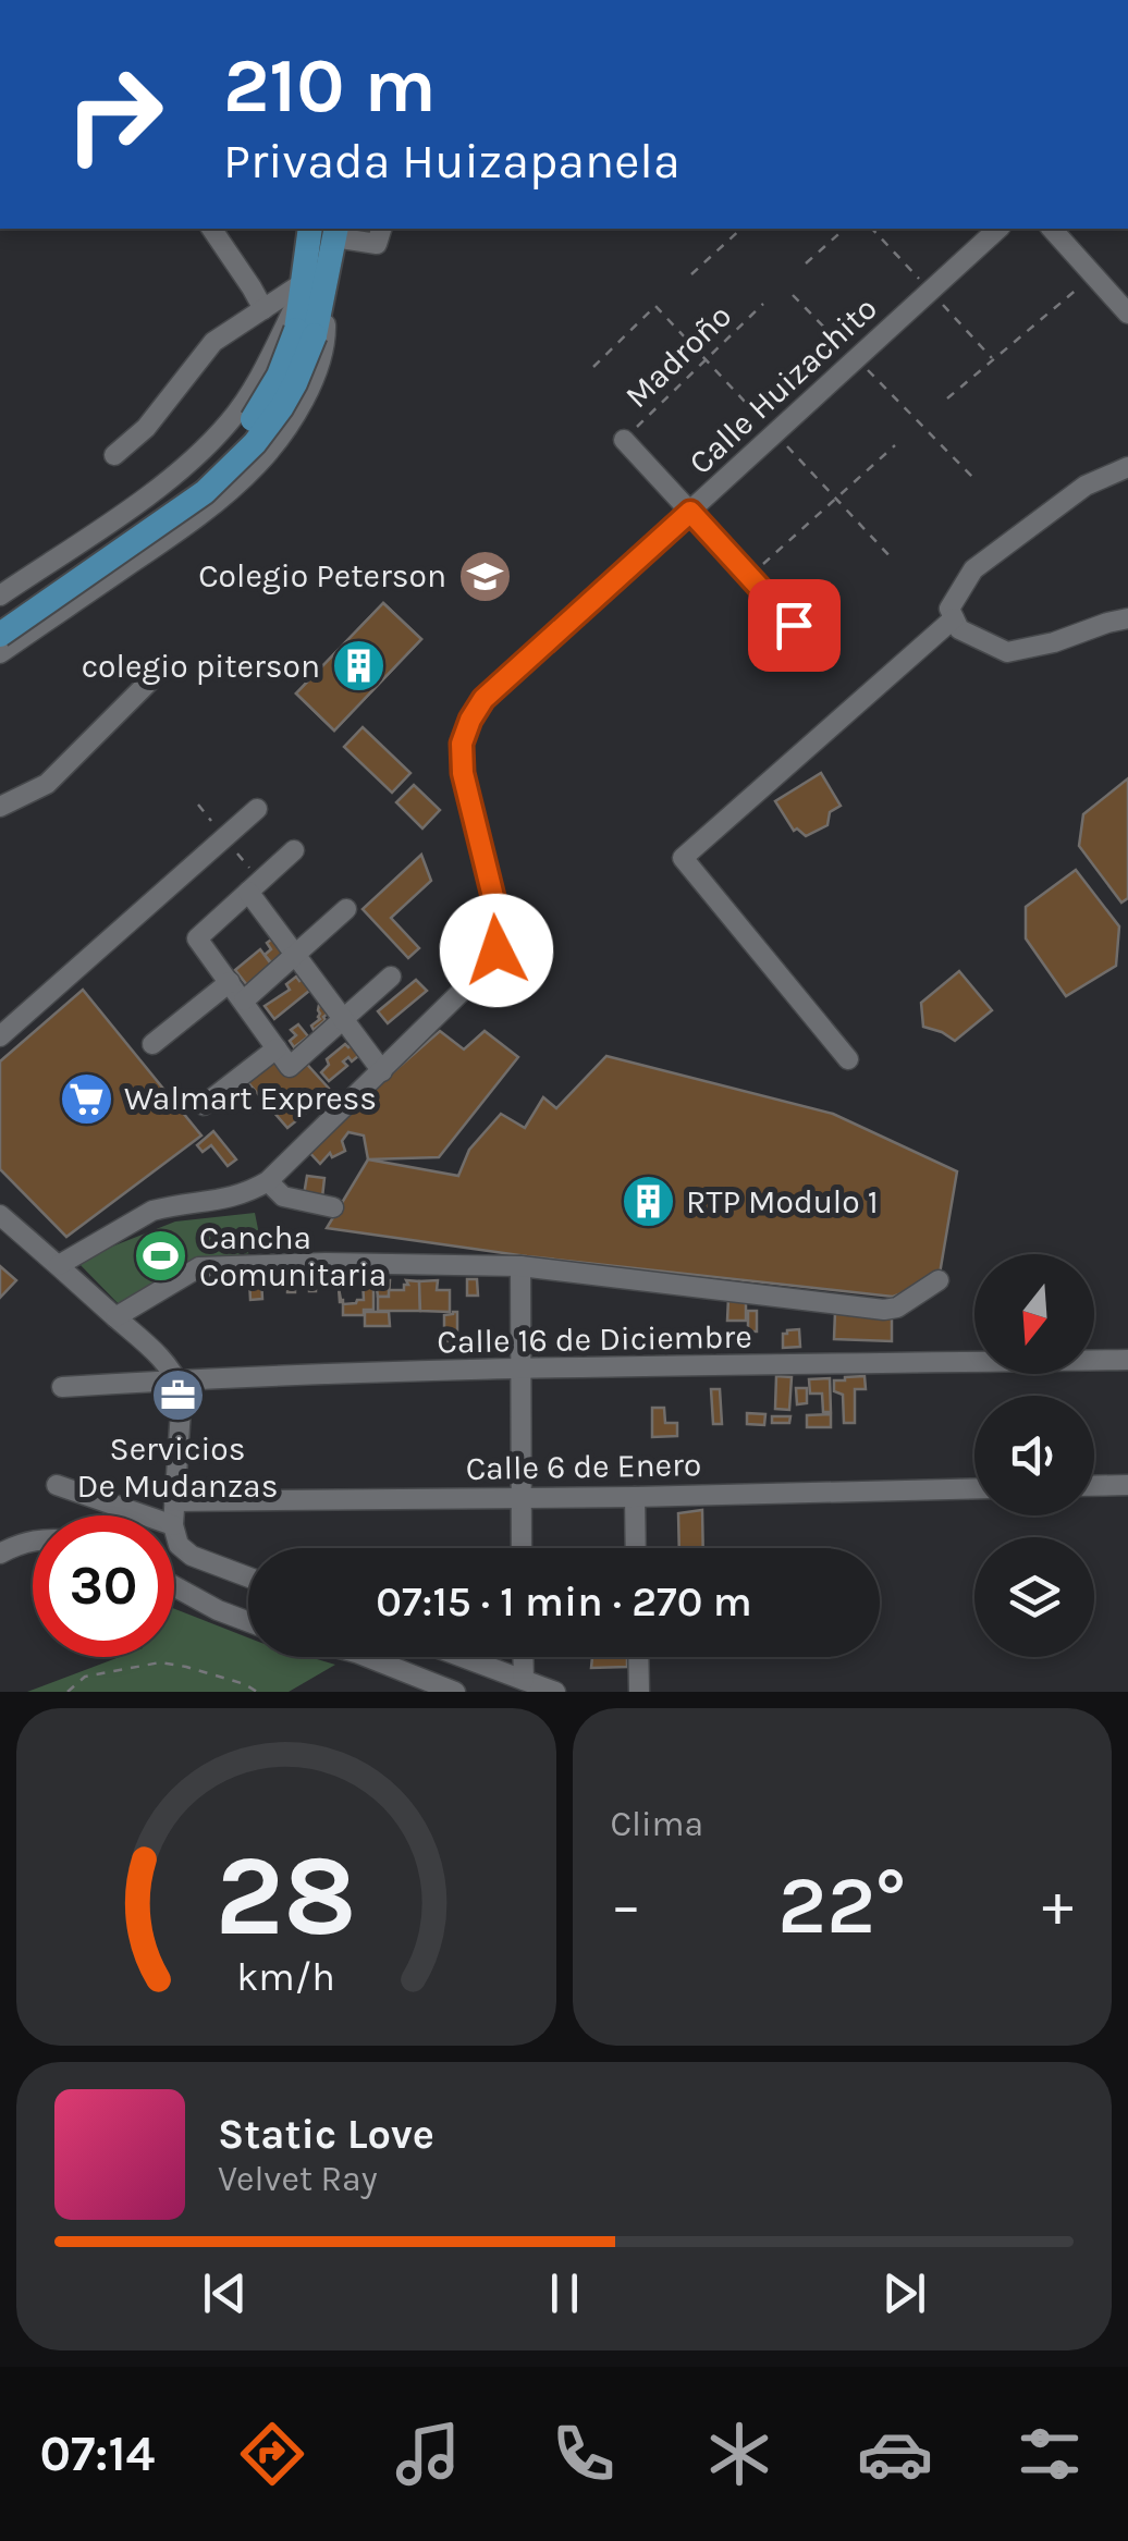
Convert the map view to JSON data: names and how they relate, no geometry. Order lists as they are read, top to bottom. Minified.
{"streets":{"street":["Calle Huizachito","Calle 16 de Diciembre","Calle 6 de Enero"],"path":["Madroño"]},"places":{"school or university":["Colegio Peterson"],"building":["colegio piterson","RTP Modulo 1"],"supermarket":["Walmart Express"],"sports":["Cancha Comunitaria"],"office":["Servicios De Mudanzas"]},"north":"bottom","page":{"turn":["210 m","Privada Huizapanela"],"limit":"30","trip":"07:15 · 1 min · 270 m","tile":"Clima","heat":["−","22°","+"],"song":["Static Love","Velvet Ray"],"tabs":"07:14","gauge":["28","km/h"]}}
